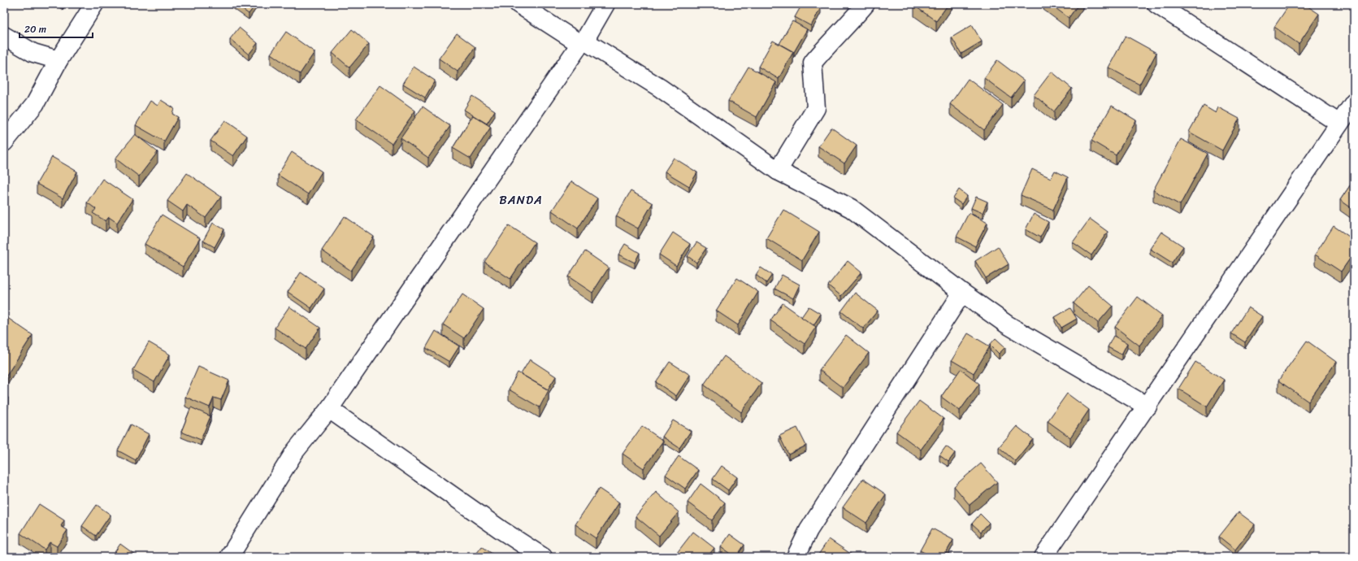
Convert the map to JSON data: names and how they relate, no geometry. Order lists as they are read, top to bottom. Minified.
{"districts":["BANDA"],"scale_bar":"20 m"}
